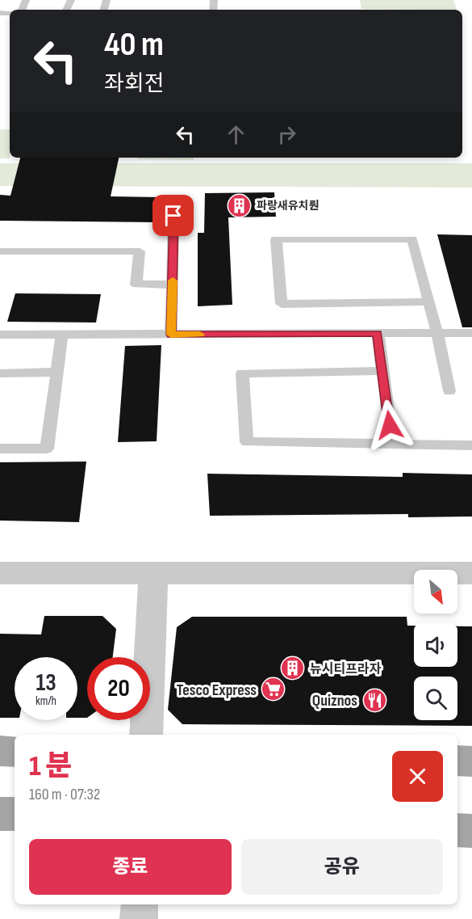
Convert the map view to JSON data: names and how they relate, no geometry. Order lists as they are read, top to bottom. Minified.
{"places":{"building":["파랑새유치뤈","뉴시티프라자"],"supermarket":["Tesco Express"],"restaurant":["Quiznos"]},"north":"bottom right","page":{"turn":["40 m","좌회전"],"speed":"13 km/h","limit":"20","heading":["1 분","160 m · 07:32"],"buttons":["종료","공유"]}}
